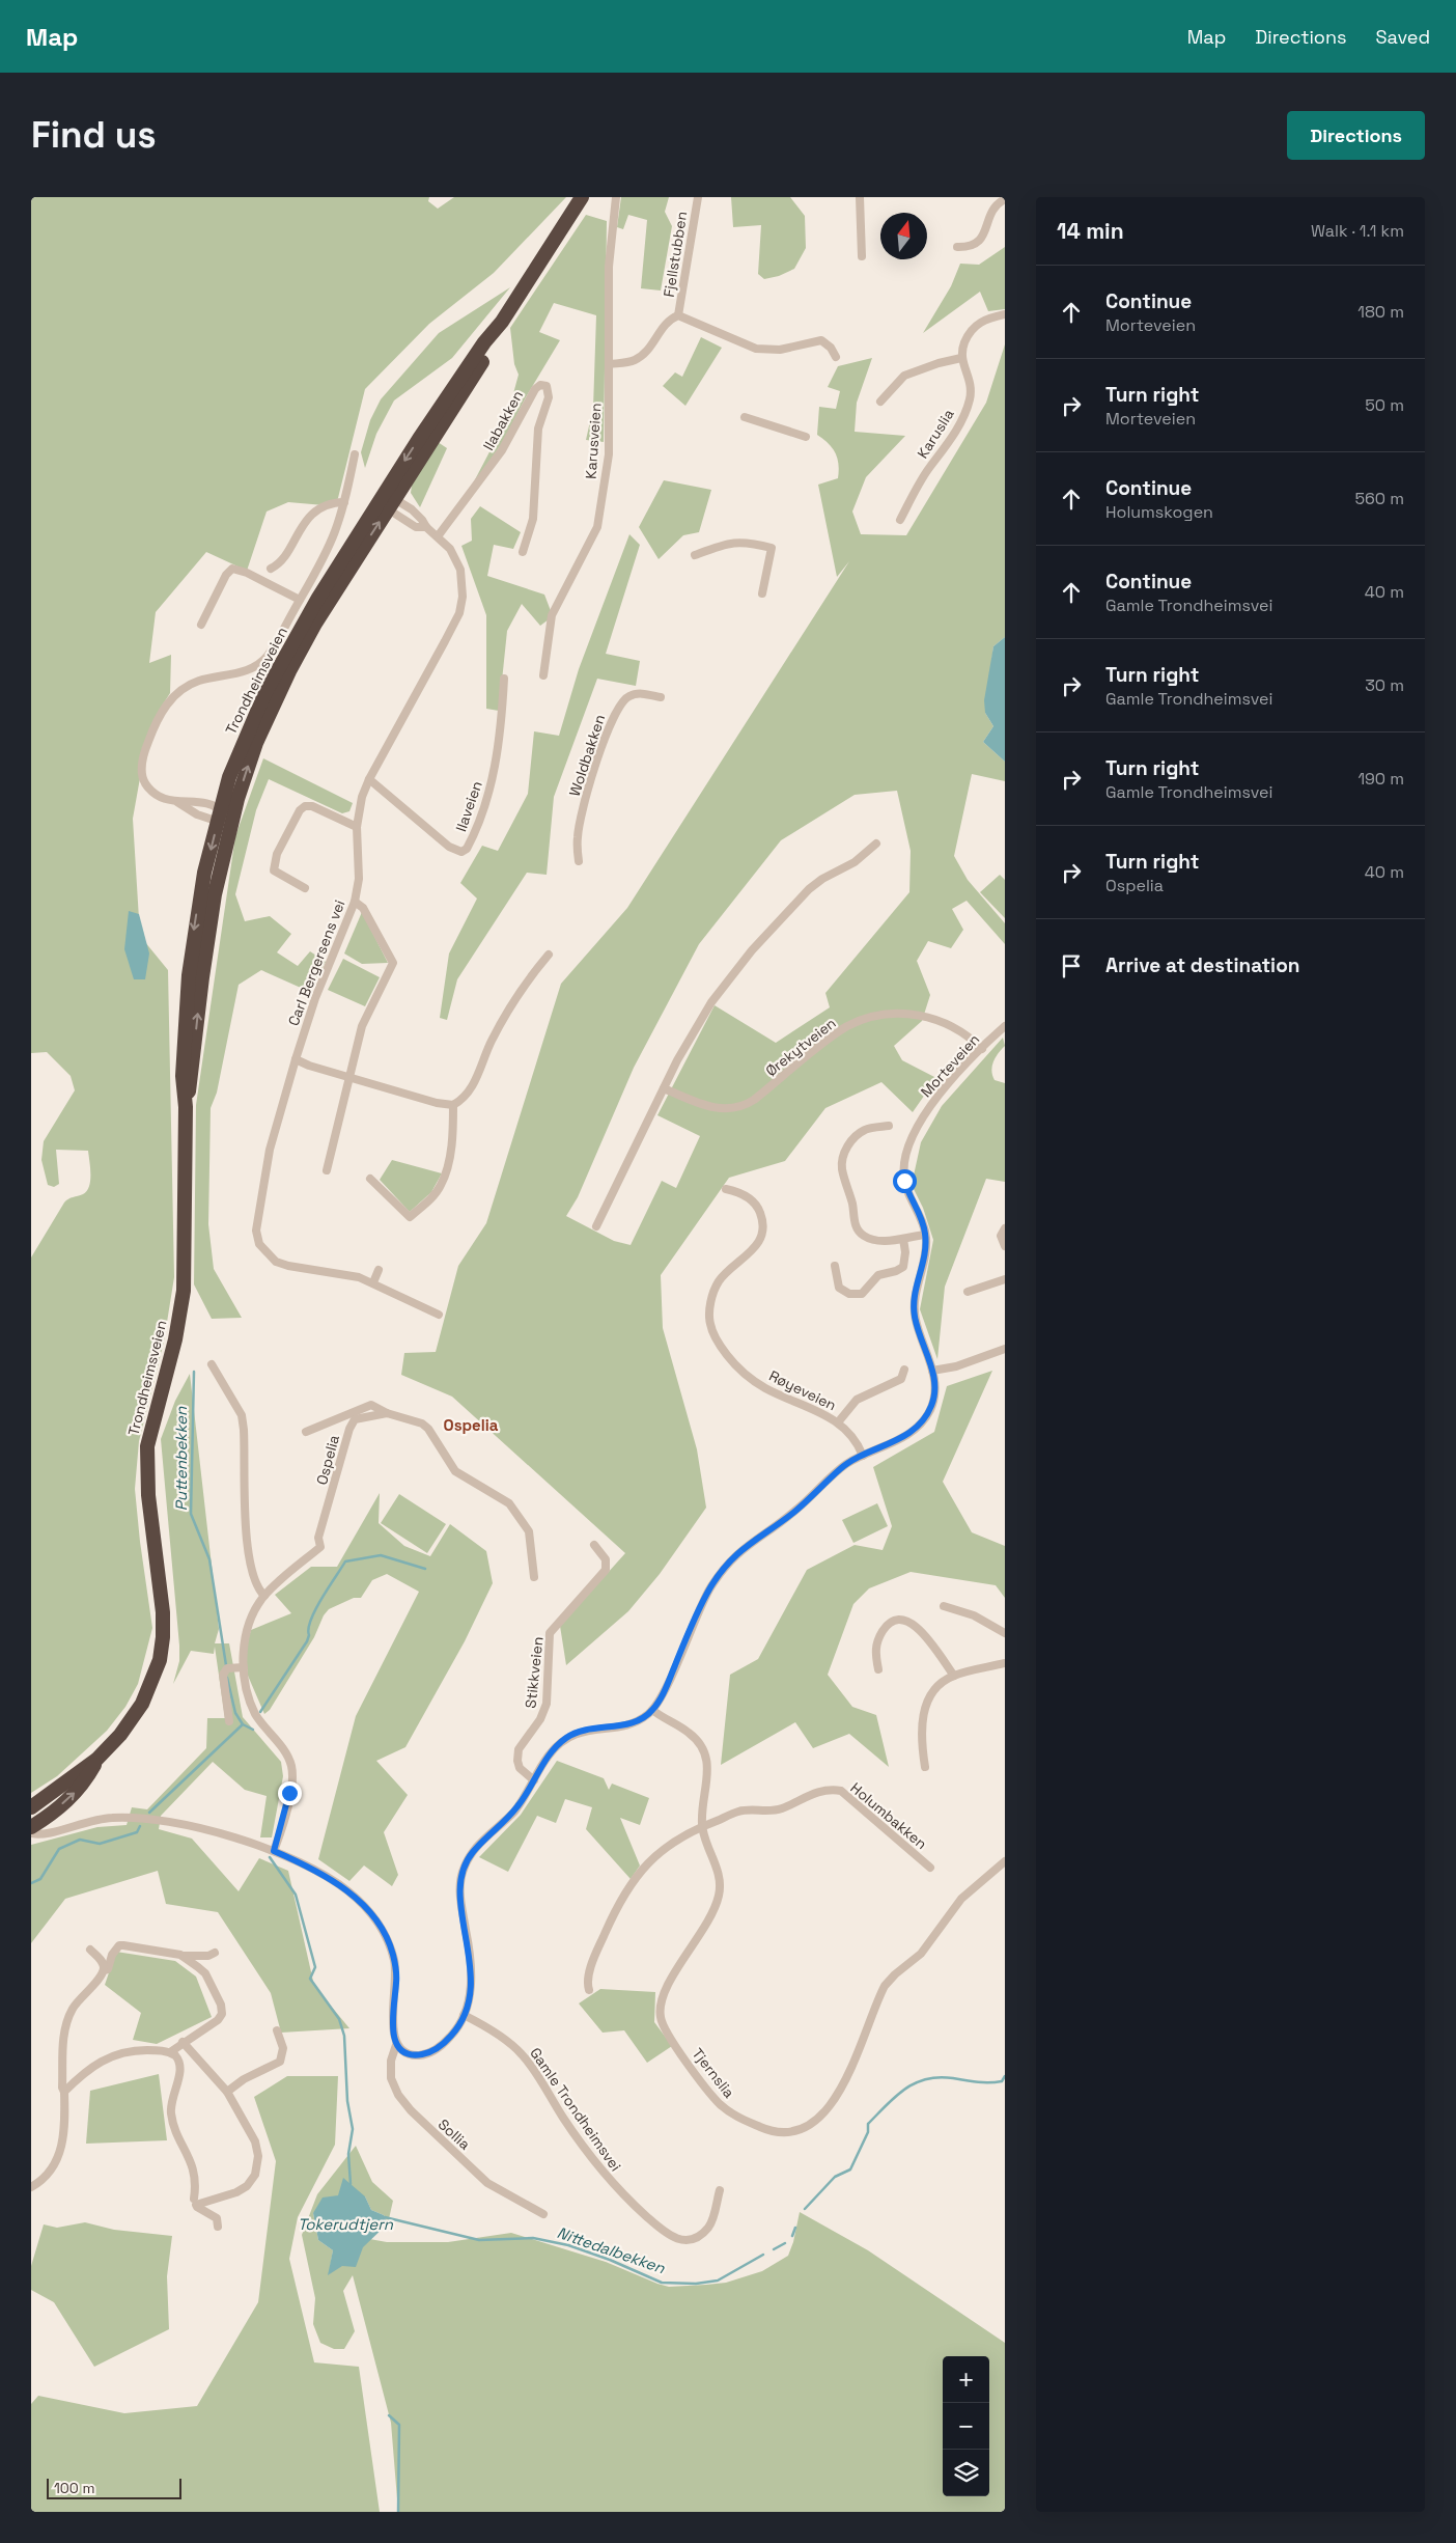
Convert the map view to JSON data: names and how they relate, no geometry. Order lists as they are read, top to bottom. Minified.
{"streets":{"highway":["Trondheimsveien"],"street":["Fjellstubben","Ilabakken","Karuslia","Karusveien","Woldbakken","Ilaveien","Carl Bergersens vei","Ørekytveien","Morteveien","Røyeveien","Ospelia","Stikkveien","Holumbakken","Tjernslia","Gamle Trondheimsvei","Sollia"]},"crossings":[["Fjellstubben","Karusveien"],["Ilabakken","Carl Bergersens vei"],["Trondheimsveien","Carl Bergersens vei"],["Ilaveien","Carl Bergersens vei"],["Ørekytveien","Morteveien"],["Morteveien","Røyeveien"],["Morteveien","Tjernslia"],["Holumbakken","Tjernslia"]],"districts":["Ospelia"],"water":["Puttenbekken","Tokerudtjern","Nittedalbekken"],"scale_bar":"100 m","north":"top","page":{"header":"Map","nav":["Map","Directions","Saved"],"buttons":"Directions","title":"Find us","heading":["14 min","Walk · 1.1 km"],"list":[["Continue","Morteveien","180 m"],["Turn right","Morteveien","50 m"],["Continue","Holumskogen","560 m"],["Continue","Gamle Trondheimsvei","40 m"],["Turn right","Gamle Trondheimsvei","30 m"],["Turn right","Gamle Trondheimsvei","190 m"],["Turn right","Ospelia","40 m"],"Arrive at destination"],"map_buttons":["+","−"],"scale":"100 m"}}
